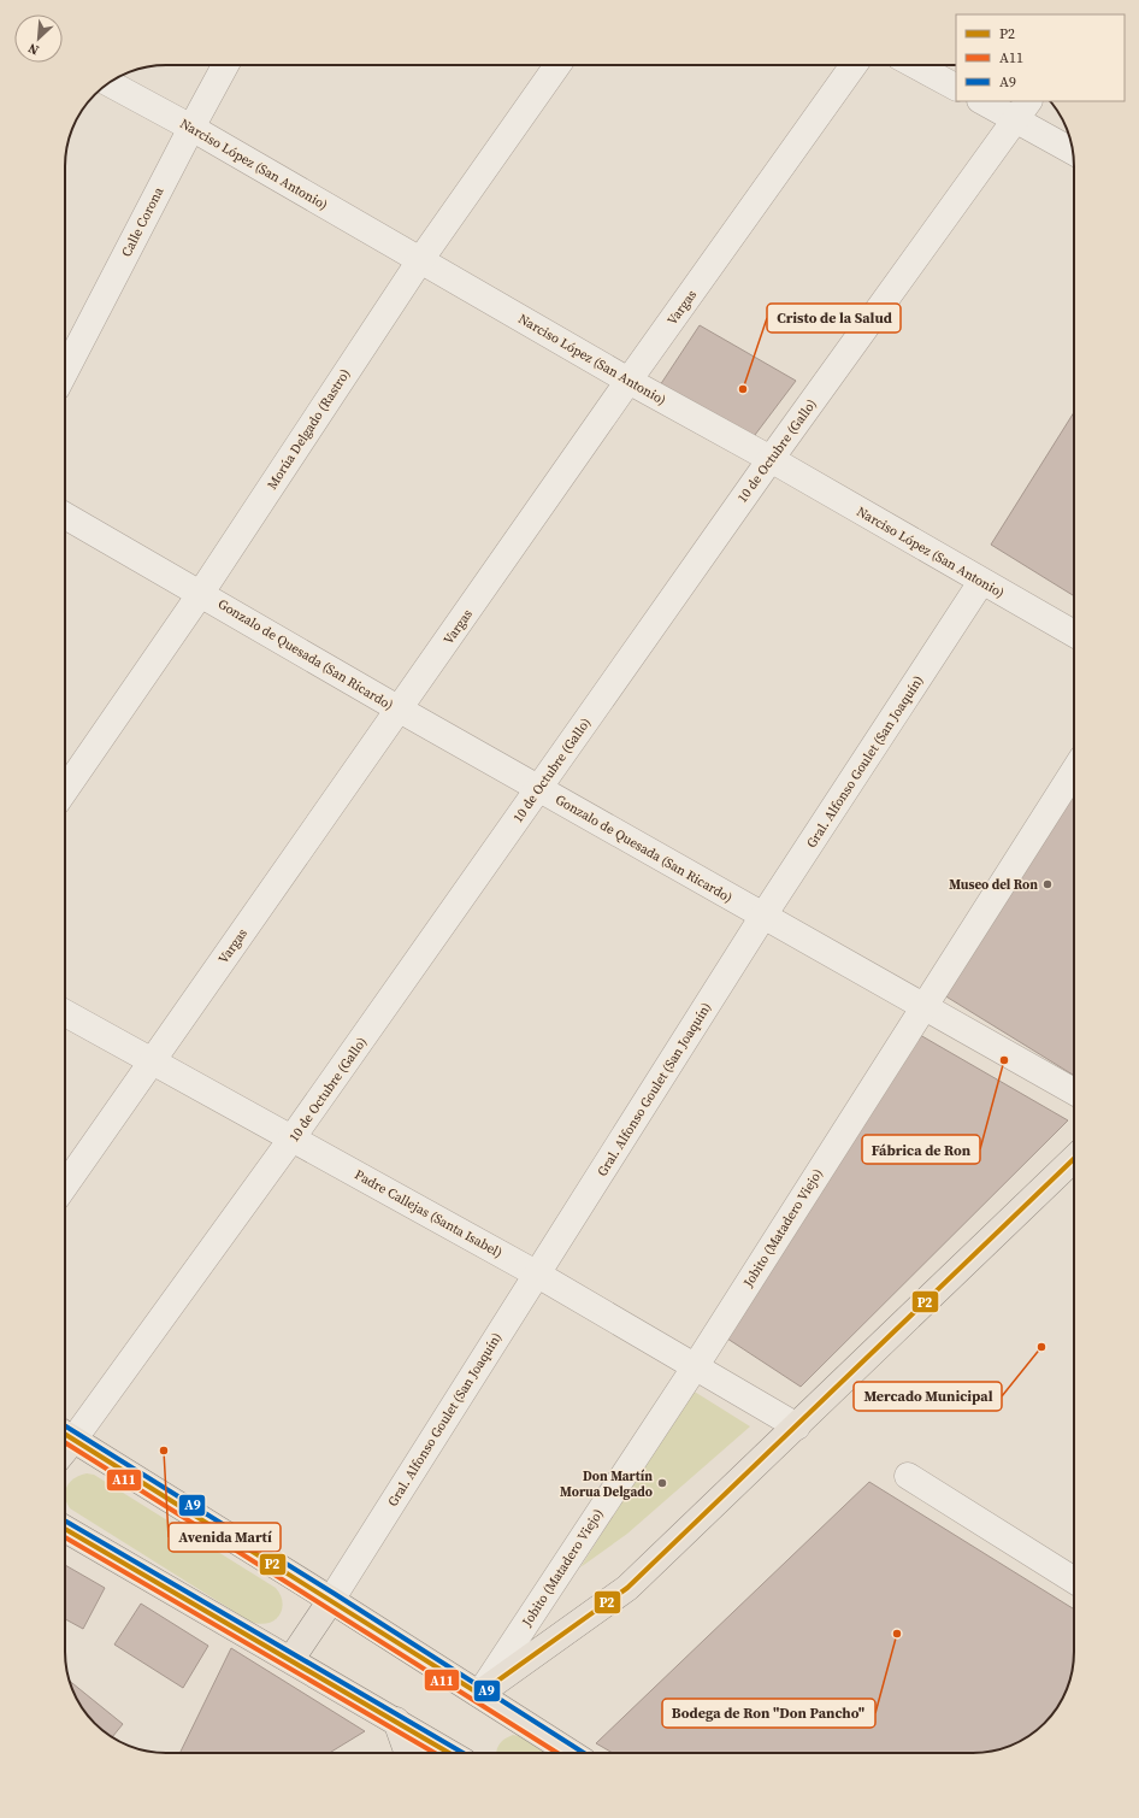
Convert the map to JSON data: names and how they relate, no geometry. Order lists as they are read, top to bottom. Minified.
{"streets":{"street":["Narciso López (San Antonio)","Calle Corona","Vargas","Morúa Delgado (Rastro)","10 de Octubre (Gallo)","Gonzalo de Quesada (San Ricardo)","Gral. Alfonso Goulet (San Joaquín)","Padre Callejas (Santa Isabel)","Jobito (Matadero Viejo)"]},"crossings":[["Narciso López (San Antonio)","Calle Corona"],["Narciso López (San Antonio)","Vargas"],["Narciso López (San Antonio)","Morúa Delgado (Rastro)"],["Narciso López (San Antonio)","10 de Octubre (Gallo)"],["Narciso López (San Antonio)","Gral. Alfonso Goulet (San Joaquín)"],["Vargas","Gonzalo de Quesada (San Ricardo)"],["Vargas","Padre Callejas (Santa Isabel)"],["Morúa Delgado (Rastro)","Gonzalo de Quesada (San Ricardo)"],["10 de Octubre (Gallo)","Gonzalo de Quesada (San Ricardo)"],["10 de Octubre (Gallo)","Padre Callejas (Santa Isabel)"],["Gonzalo de Quesada (San Ricardo)","Gral. Alfonso Goulet (San Joaquín)"],["Gonzalo de Quesada (San Ricardo)","Jobito (Matadero Viejo)"],["Gral. Alfonso Goulet (San Joaquín)","Padre Callejas (Santa Isabel)"],["Padre Callejas (Santa Isabel)","Jobito (Matadero Viejo)"]],"places":["Cristo de la Salud","Museo del Ron","Fábrica de Ron","Mercado Municipal","Avenida Martí","Don Martín Morua Delgado","Bodega de Ron \"Don Pancho\""],"lines":["transit line P2","transit line A9","transit line A11"],"legend":["P2","A11","A9"],"north":"bottom left"}
